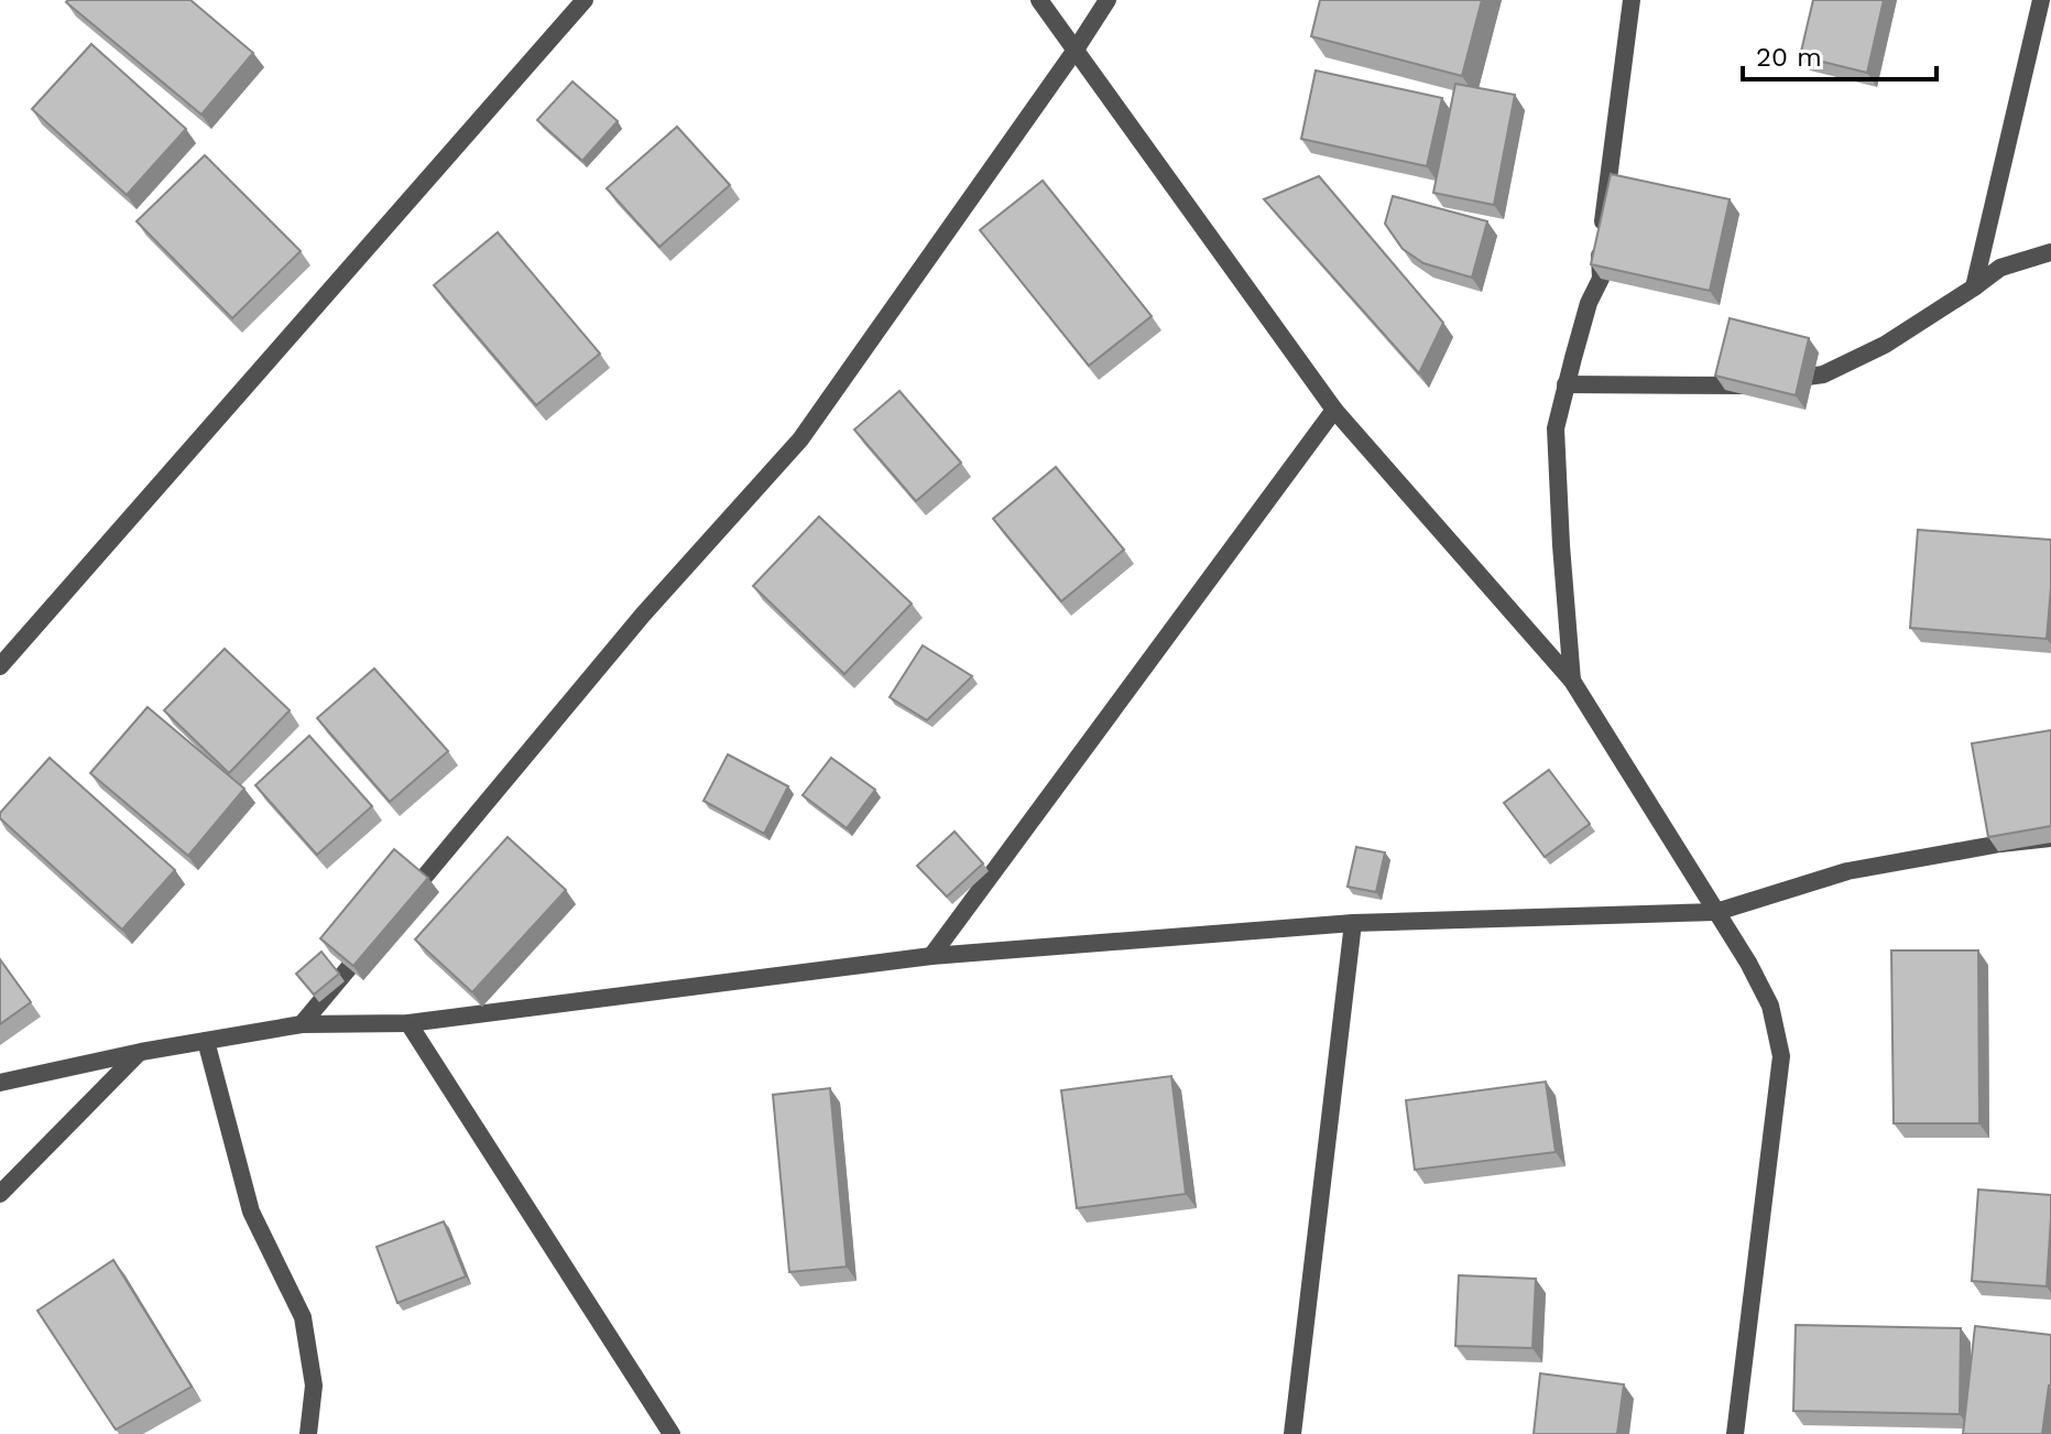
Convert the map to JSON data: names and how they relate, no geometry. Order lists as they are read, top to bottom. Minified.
{"scale_bar":"20 m"}
